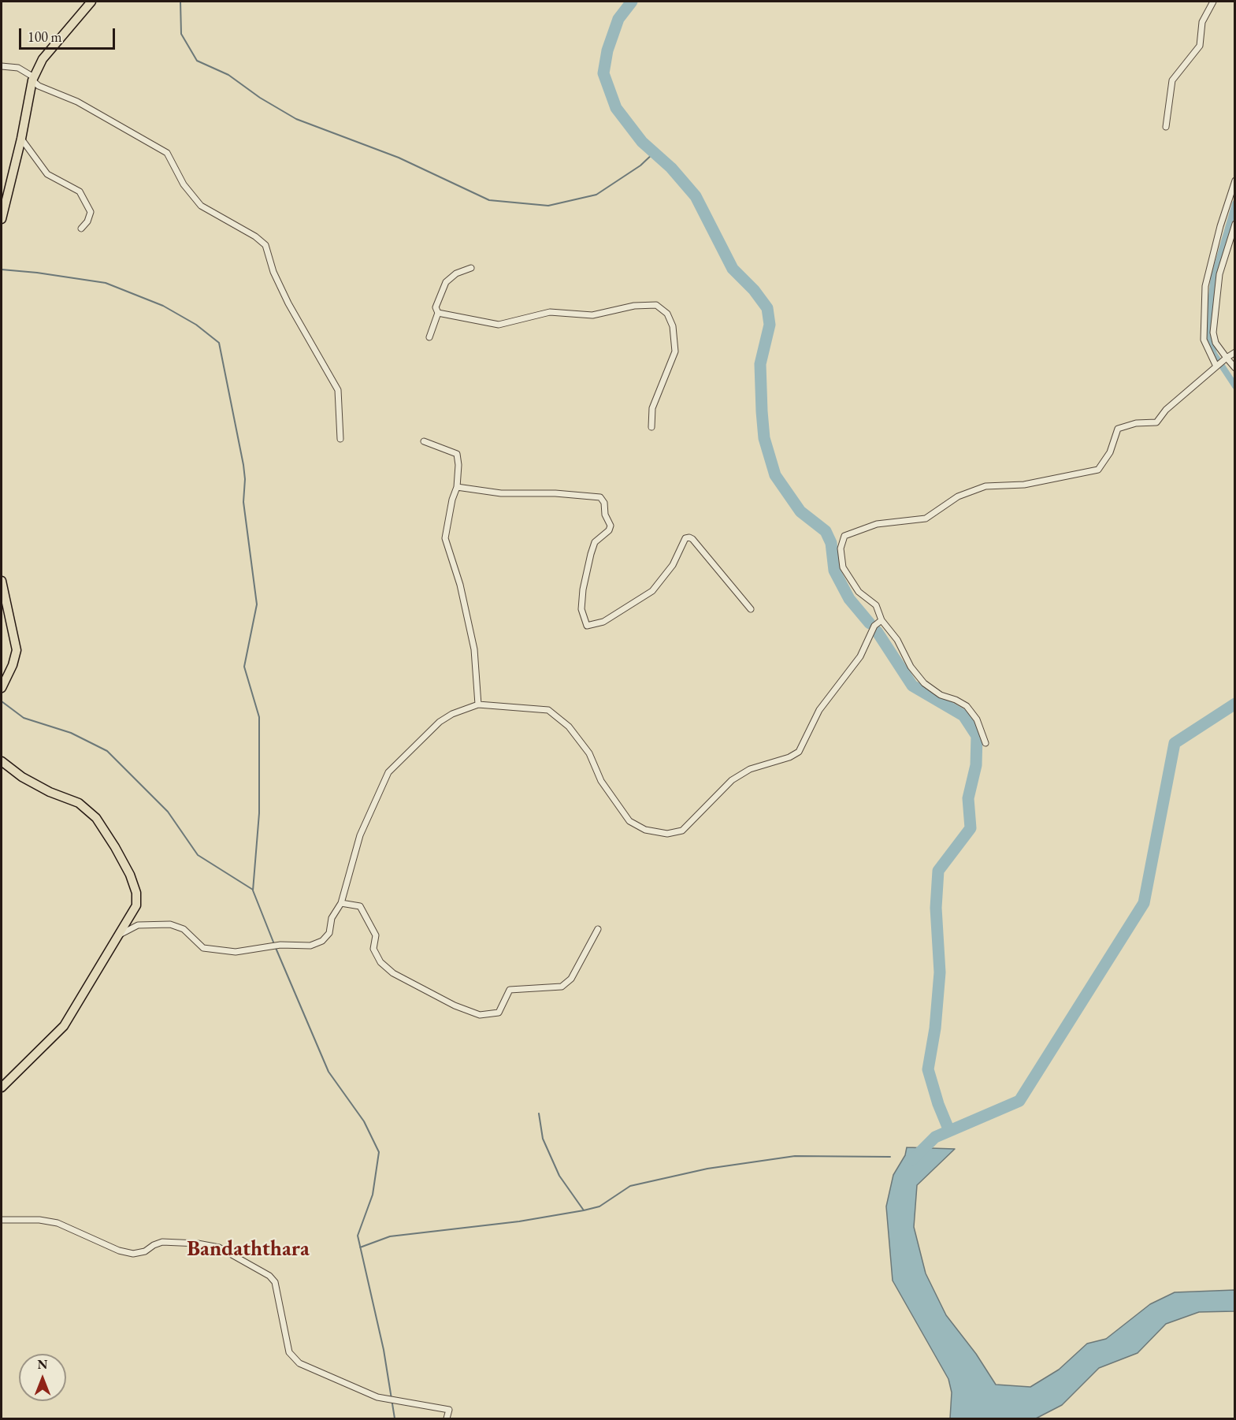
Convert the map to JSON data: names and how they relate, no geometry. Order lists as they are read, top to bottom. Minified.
{"districts":["Bandaththara"],"scale_bar":"100 m","north":"top"}
